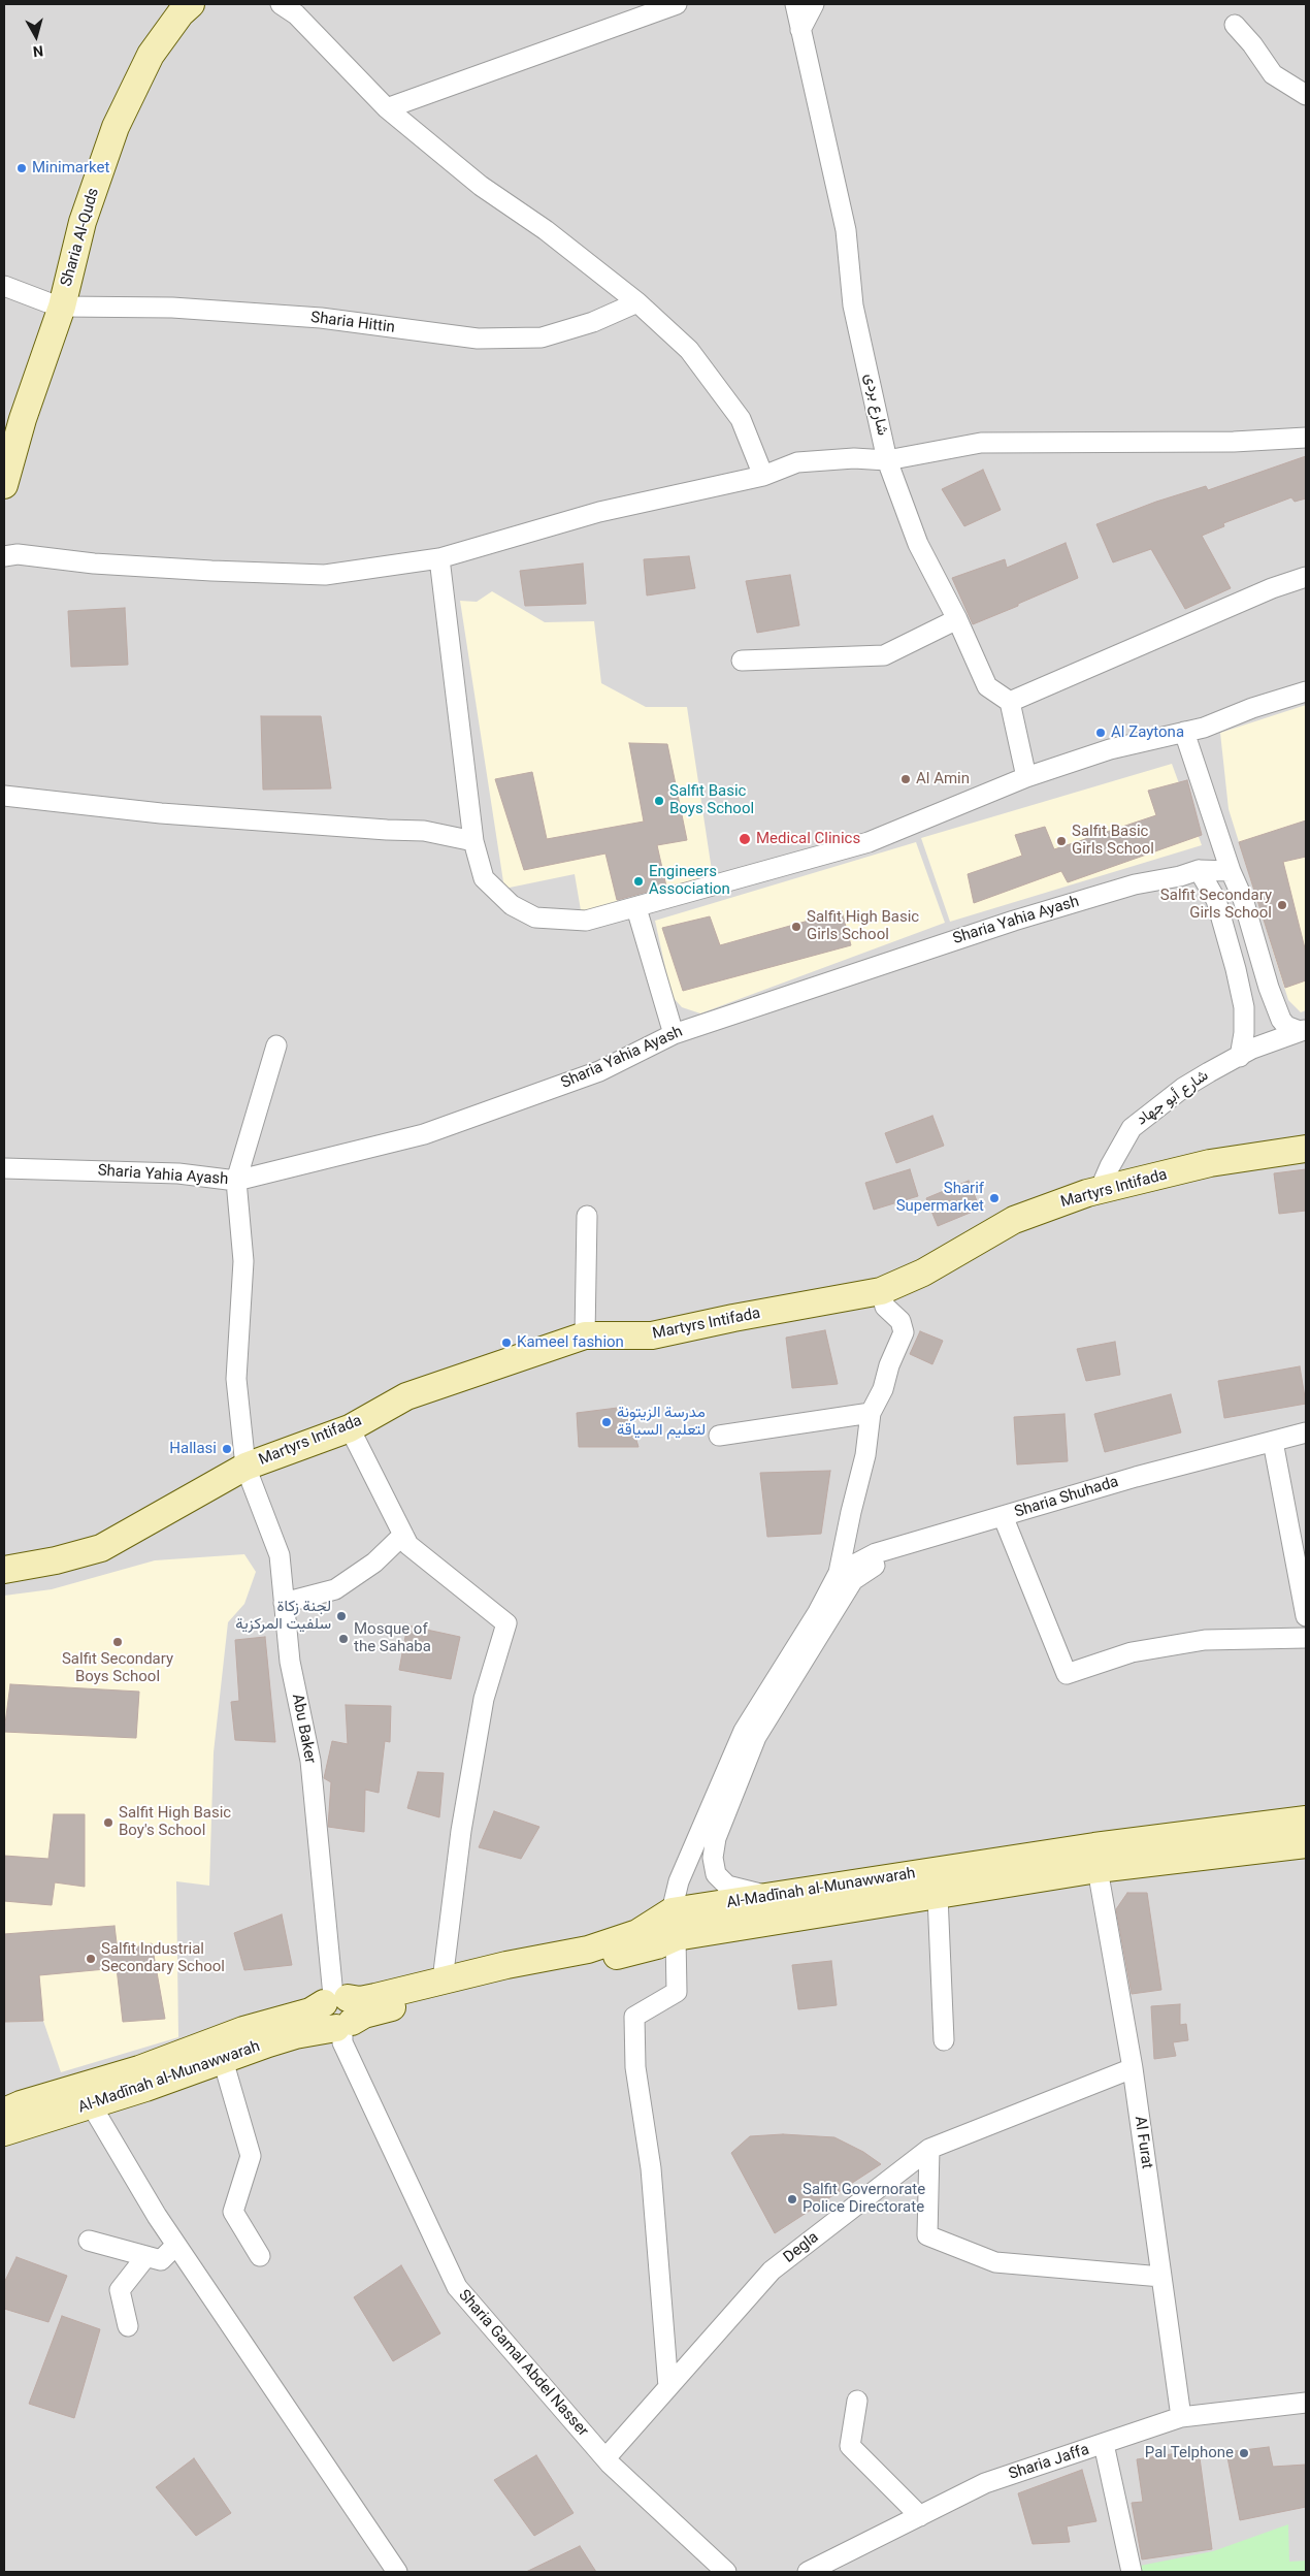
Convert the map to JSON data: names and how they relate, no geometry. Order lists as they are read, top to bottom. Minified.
{"streets":{"main road":["Sharia Al-Quds","Martyrs Intifada","Al-Madīnah al-Munawwarah"],"street":["Sharia Hittin","شارع بردى","Sharia Yahia Ayash","شارع أبو جهاد","Sharia Shuhada","Abu Baker","Al Furat","Degla","Sharia Gamal Abdel Nasser","Sharia Jaffa"]},"crossings":[["Sharia Al-Quds","Sharia Hittin"],["Sharia Yahia Ayash","Abu Baker"],["شارع أبو جهاد","Martyrs Intifada"],["Martyrs Intifada","Abu Baker"],["Abu Baker","Al-Madīnah al-Munawwarah"],["Abu Baker","Sharia Gamal Abdel Nasser"],["Al-Madīnah al-Munawwarah","Al Furat"],["Al-Madīnah al-Munawwarah","Sharia Gamal Abdel Nasser"],["Al Furat","Degla"],["Al Furat","Sharia Jaffa"],["Degla","Sharia Gamal Abdel Nasser"]],"places":["Minimarket","Al Zaytona","Al Amin","Salfit Basic Boys School","Medical Clinics","Salfit Basic Girls School","Engineers Association","Salfit Secondary Girls School","Salfit High Basic Girls School","Sharif Supermarket","Kameel fashion","مدرسة الزيتونة لتعليم السياقة","Hallasi","لجنة زكاة سلفيت المركزية","Mosque of the Sahaba","Salfit Secondary Boys School","Salfit High Basic Boy's School","Salfit Industrial Secondary School","Salfit Governorate Police Directorate","Pal Telphone"],"north":"bottom"}
